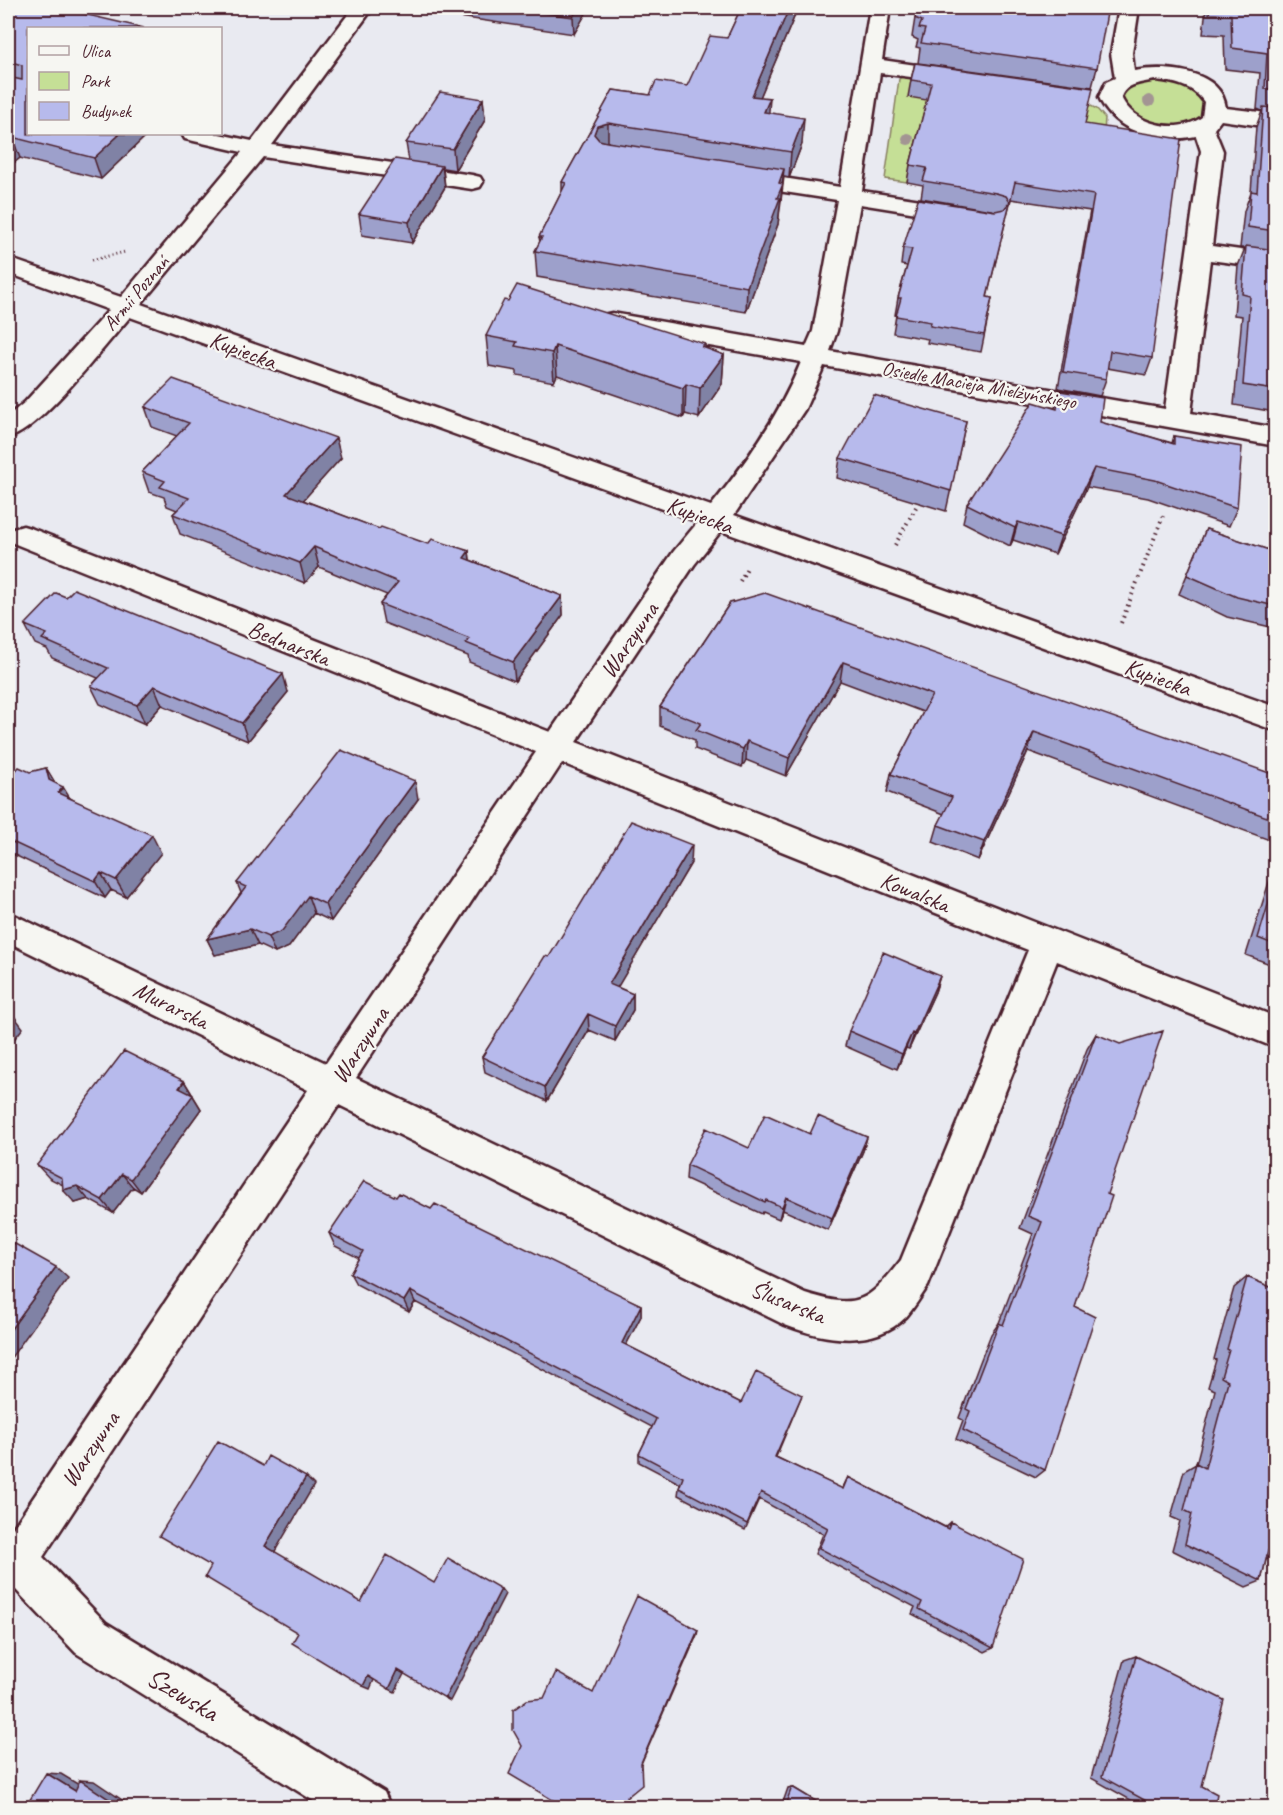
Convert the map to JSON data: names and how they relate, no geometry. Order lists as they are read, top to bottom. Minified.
{"streets":{"street":["Armii Poznań","Kupiecka","Osiedle Macieja Mielżyńskiego","Warzywna","Bednarska","Kowalska","Murarska","Ślusarska","Szewska"]},"crossings":[["Armii Poznań","Kupiecka"],["Kupiecka","Warzywna"],["Warzywna","Bednarska"],["Warzywna","Kowalska"],["Warzywna","Murarska"],["Warzywna","Ślusarska"],["Warzywna","Szewska"],["Bednarska","Kowalska"],["Kowalska","Ślusarska"],["Murarska","Ślusarska"]],"legend":["Ulica","Park","Budynek"]}
